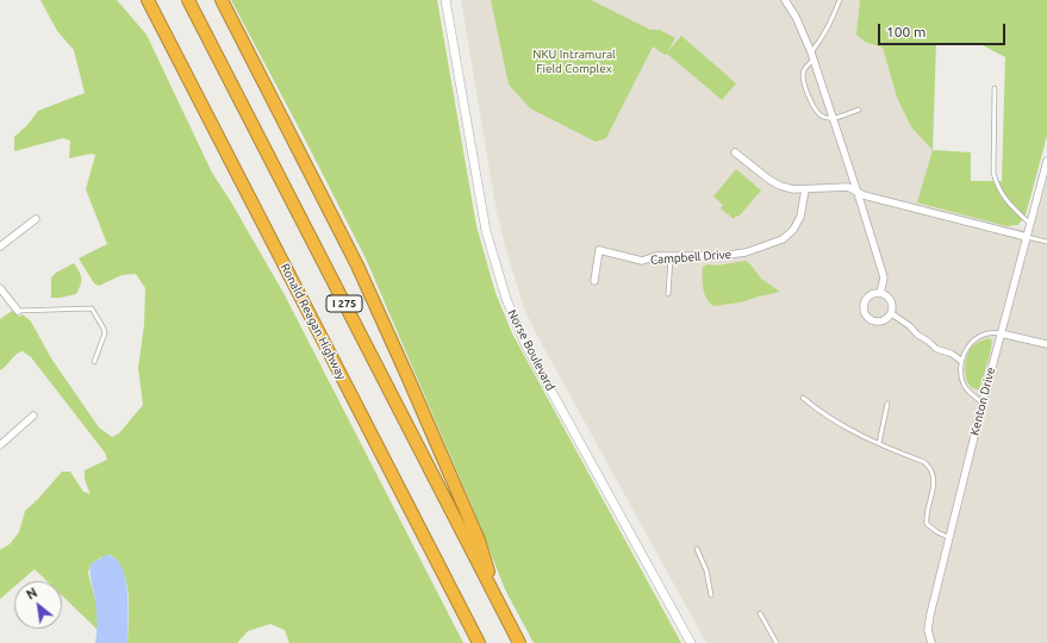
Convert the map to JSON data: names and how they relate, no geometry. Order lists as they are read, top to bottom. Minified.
{"streets":{"highway":["I 275","Ronald Reagan Highway"],"street":["Campbell Drive","Norse Boulevard","Kenton Drive"]},"parks":["NKU Intramural Field Complex"],"scale_bar":"100 m","north":"top left"}
